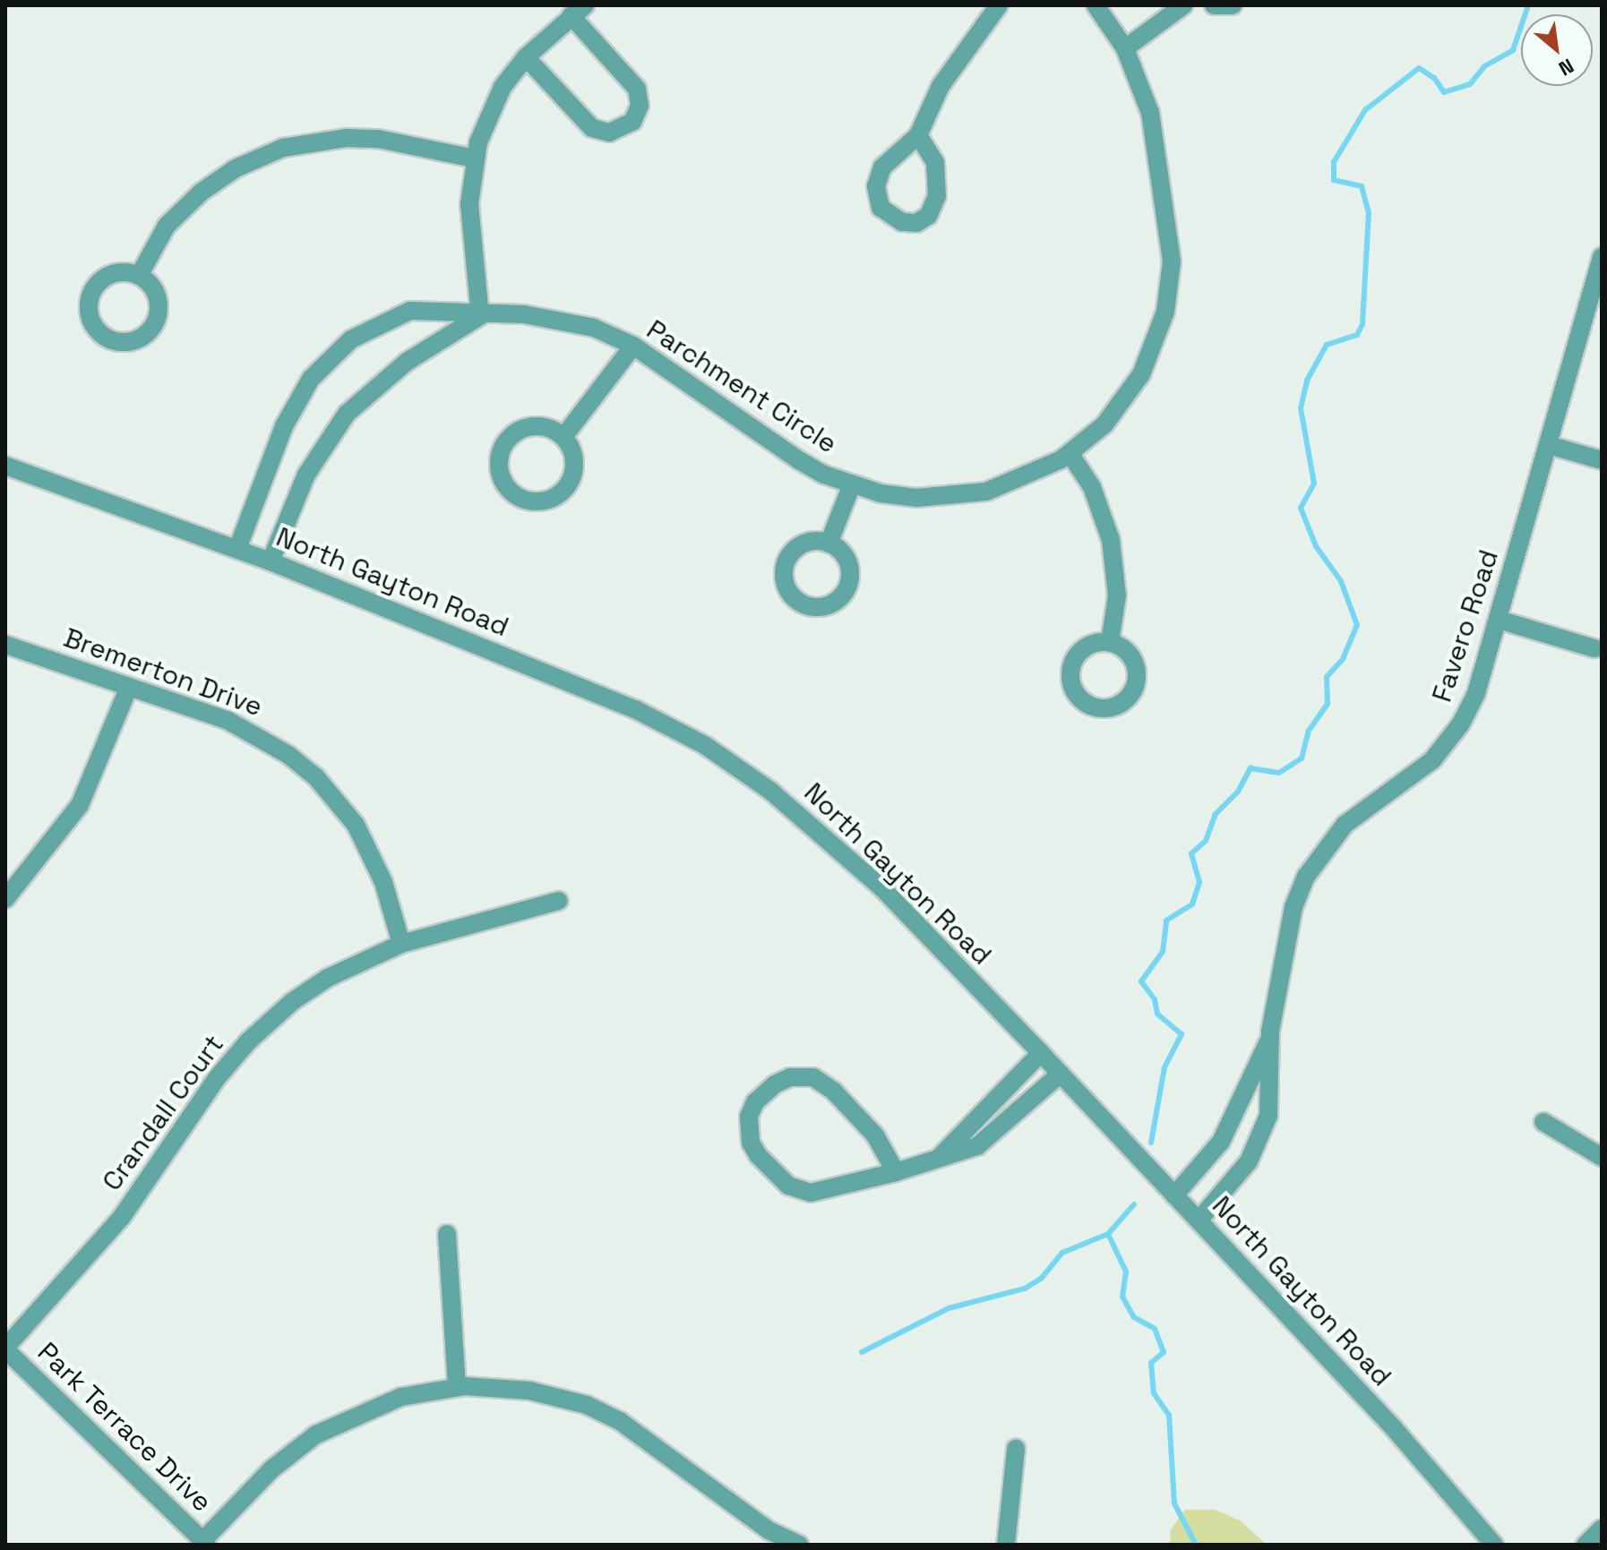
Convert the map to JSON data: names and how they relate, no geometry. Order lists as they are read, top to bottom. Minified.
{"streets":{"street":["Parchment Circle","North Gayton Road","Favero Road","Bremerton Drive","Crandall Court","Park Terrace Drive"]},"crossings":[["Parchment Circle","North Gayton Road"],["North Gayton Road","Favero Road"],["Bremerton Drive","Crandall Court"],["Crandall Court","Park Terrace Drive"]],"north":"bottom right"}
